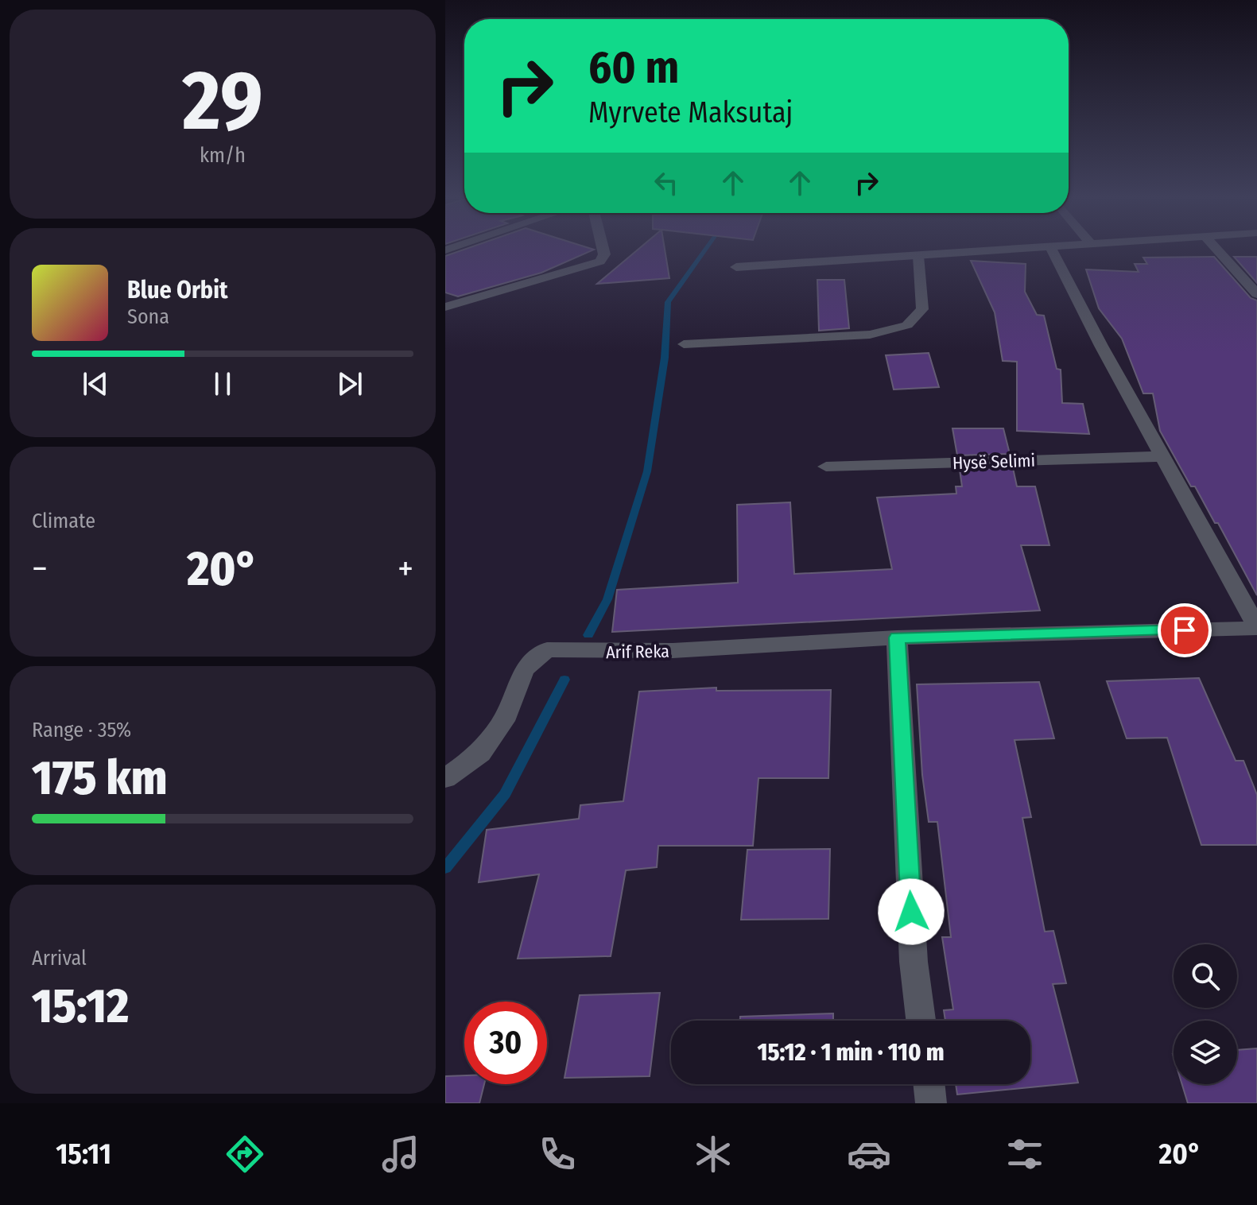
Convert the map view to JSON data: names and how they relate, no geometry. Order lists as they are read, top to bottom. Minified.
{"streets":{"street":["Hysë Selimi","Arif Reka"]},"page":{"tile":[["29","km/h"],"Climate",["Range · 35%","175 km"],["Arrival","15:12"]],"turn":["60 m","Myrvete Maksutaj"],"song":["Blue Orbit","Sona"],"heat":["−","20°","+"],"limit":"30","trip":"15:12 · 1 min · 110 m","tabs":["15:11","20°"]}}
